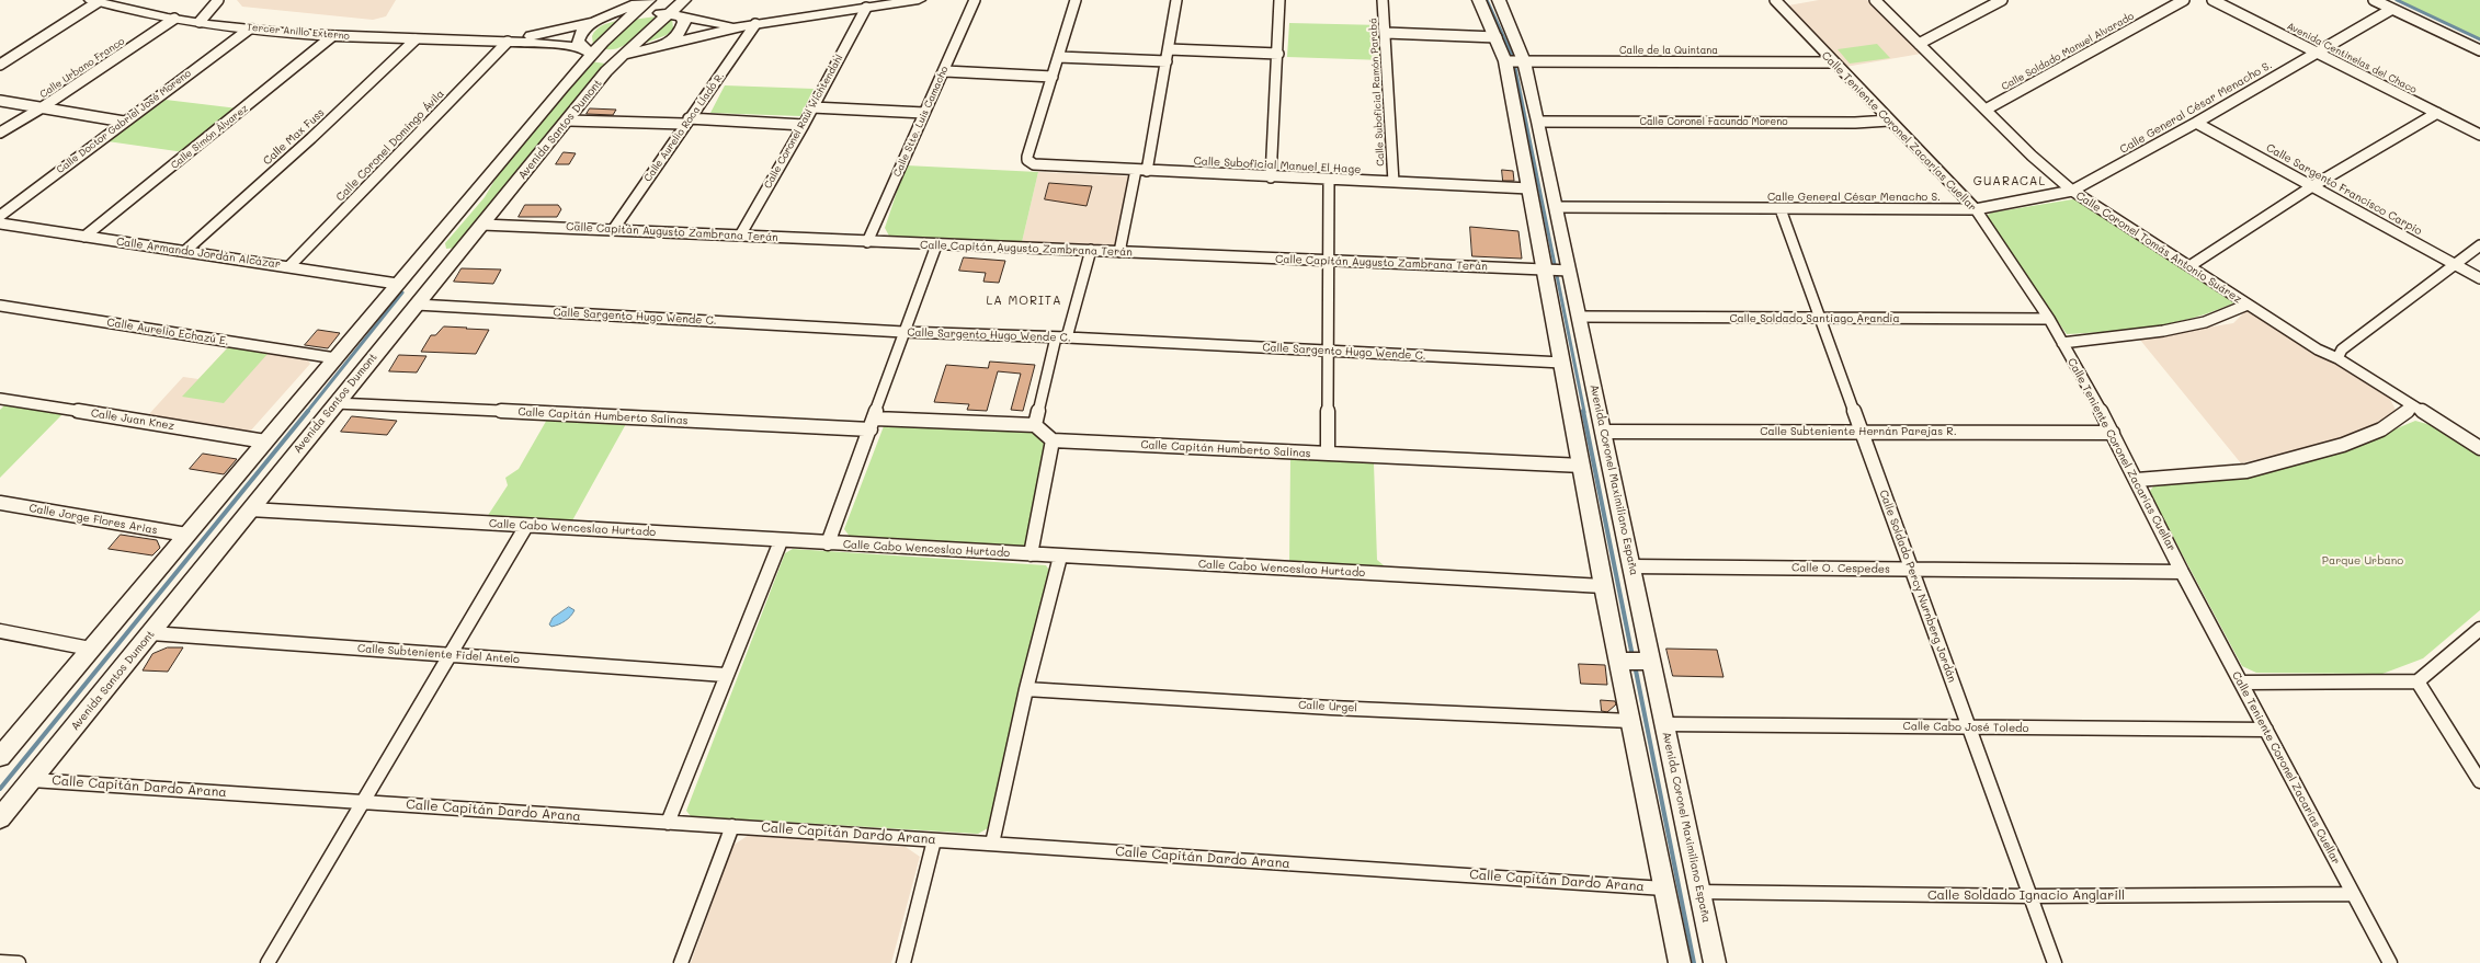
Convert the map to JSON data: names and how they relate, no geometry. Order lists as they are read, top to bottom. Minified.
{"streets":{"street":["Tercer Anillo Externo","Calle de la Quintana","Calle Soldado Manuel Alvarado","Avenida Centinelas del Chaco","Calle Urbano Franco","Calle Suboficial Ramón Parabá","Calle General César Menacho S.","Calle Doctor Gabriel José Moreno","Calle Coronel Raúl Wichtendahl","Calle Stte. Luis Camacho","Calle Coronel Facundo Moreno","Calle Aurelio Roca Lladó R.","Avenida Santos Dumont","Calle Teniente Coronel Zacarías Cuellar","Calle Simón Álvarez","Calle Max Fuss","Calle Coronel Domingo Ávila","Calle Suboficial Manuel El Hage","Calle Sargento Francisco Carpio","Calle Capitán Augusto Zambrana Terán","Calle Coronel Tomás Antonio Suárez","Calle Armando Jordán Alcázar","Calle Sargento Hugo Wende C.","Calle Soldado Santiago Arandia","Calle Aurelio Echazú E.","Calle Capitán Humberto Salinas","Calle Juan Knez","Calle Subteniente Hernán Parejas R.","Avenida Coronel Maximiliano España","Calle Jorge Flores Arias","Calle Cabo Wenceslao Hurtado","Calle O. Cespedes","Calle Soldado Percy Nurnberg Jordán","Calle Subteniente Fidel Antelo","Calle Urgel","Calle Cabo José Toledo","Calle Capitán Dardo Arana","Calle Soldado Ignacio Anglarill"]},"crossings":[["Tercer Anillo Externo","Calle Urbano Franco"],["Tercer Anillo Externo","Calle Doctor Gabriel José Moreno"],["Tercer Anillo Externo","Avenida Santos Dumont"],["Tercer Anillo Externo","Calle Simón Álvarez"],["Tercer Anillo Externo","Calle Max Fuss"],["Tercer Anillo Externo","Calle Coronel Domingo Ávila"],["Calle de la Quintana","Calle Teniente Coronel Zacarías Cuellar"],["Calle de la Quintana","Avenida Coronel Maximiliano España"],["Calle Soldado Manuel Alvarado","Calle Coronel Tomás Antonio Suárez"],["Avenida Centinelas del Chaco","Calle General César Menacho S."],["Calle Suboficial Ramón Parabá","Calle Suboficial Manuel El Hage"],["Calle General César Menacho S.","Calle Teniente Coronel Zacarías Cuellar"],["Calle General César Menacho S.","Calle Sargento Francisco Carpio"],["Calle General César Menacho S.","Calle Coronel Tomás Antonio Suárez"],["Calle General César Menacho S.","Avenida Coronel Maximiliano España"],["Calle General César Menacho S.","Calle Soldado Percy Nurnberg Jordán"],["Calle Coronel Raúl Wichtendahl","Calle Capitán Augusto Zambrana Terán"],["Calle Stte. Luis Camacho","Calle Capitán Augusto Zambrana Terán"],["Calle Coronel Facundo Moreno","Calle Teniente Coronel Zacarías Cuellar"],["Calle Coronel Facundo Moreno","Avenida Coronel Maximiliano España"],["Calle Aurelio Roca Lladó R.","Calle Capitán Augusto Zambrana Terán"],["Avenida Santos Dumont","Calle Capitán Augusto Zambrana Terán"],["Avenida Santos Dumont","Calle Sargento Hugo Wende C."],["Avenida Santos Dumont","Calle Capitán Humberto Salinas"],["Avenida Santos Dumont","Calle Cabo Wenceslao Hurtado"],["Avenida Santos Dumont","Calle Subteniente Fidel Antelo"],["Avenida Santos Dumont","Calle Capitán Dardo Arana"],["Calle Teniente Coronel Zacarías Cuellar","Calle Soldado Santiago Arandia"],["Calle Teniente Coronel Zacarías Cuellar","Calle Subteniente Hernán Parejas R."],["Calle Teniente Coronel Zacarías Cuellar","Calle O. Cespedes"],["Calle Teniente Coronel Zacarías Cuellar","Calle Cabo José Toledo"],["Calle Teniente Coronel Zacarías Cuellar","Calle Soldado Ignacio Anglarill"],["Calle Simón Álvarez","Calle Armando Jordán Alcázar"],["Calle Max Fuss","Calle Armando Jordán Alcázar"],["Calle Coronel Domingo Ávila","Calle Armando Jordán Alcázar"],["Calle Suboficial Manuel El Hage","Avenida Coronel Maximiliano España"],["Calle Capitán Augusto Zambrana Terán","Avenida Coronel Maximiliano España"],["Calle Sargento Hugo Wende C.","Avenida Coronel Maximiliano España"],["Calle Soldado Santiago Arandia","Avenida Coronel Maximiliano España"],["Calle Soldado Santiago Arandia","Calle Soldado Percy Nurnberg Jordán"],["Calle Capitán Humberto Salinas","Avenida Coronel Maximiliano España"],["Calle Subteniente Hernán Parejas R.","Avenida Coronel Maximiliano España"],["Calle Subteniente Hernán Parejas R.","Calle Soldado Percy Nurnberg Jordán"],["Avenida Coronel Maximiliano España","Calle Cabo Wenceslao Hurtado"],["Avenida Coronel Maximiliano España","Calle O. Cespedes"],["Avenida Coronel Maximiliano España","Calle Urgel"],["Avenida Coronel Maximiliano España","Calle Cabo José Toledo"],["Avenida Coronel Maximiliano España","Calle Capitán Dardo Arana"],["Avenida Coronel Maximiliano España","Calle Soldado Ignacio Anglarill"],["Calle O. Cespedes","Calle Soldado Percy Nurnberg Jordán"],["Calle Soldado Percy Nurnberg Jordán","Calle Cabo José Toledo"],["Calle Soldado Percy Nurnberg Jordán","Calle Soldado Ignacio Anglarill"]],"districts":["GUARACAL","LA MORITA"],"parks":["Parque Urbano"]}
